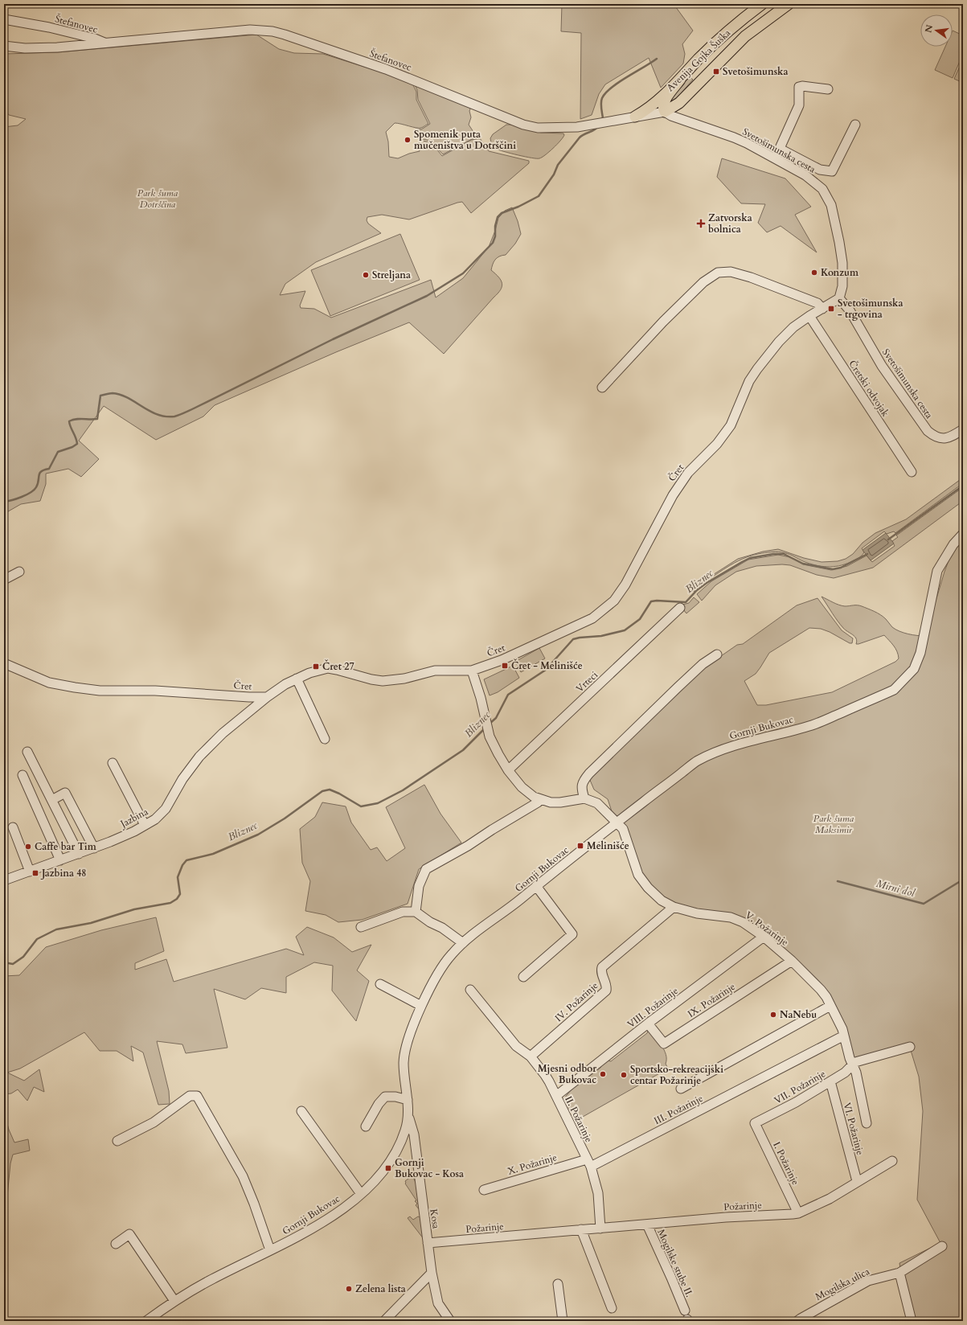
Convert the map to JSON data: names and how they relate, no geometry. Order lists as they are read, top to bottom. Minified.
{"streets":{"main road":["Avenija Gojka Šuška"],"street":["Štefanovec","Svetošimunska cesta","Čretski odvojak","Čret","Vrteci","Gornji Bukovac","Jazbina","V. Požarinje","IX. Požarinje","IV. Požarinje","VIII. Požarinje","VII. Požarinje","III. Požarinje","II. Požarinje","VI. Požarinje","I. Požarinje","X. Požarinje","Požarinje","Kosa","Mogilske stube II.","Mogilska ulica"]},"crossings":[["Štefanovec","Avenija Gojka Šuška"],["Štefanovec","Svetošimunska cesta"],["Avenija Gojka Šuška","Svetošimunska cesta"],["Svetošimunska cesta","Čret"],["Čretski odvojak","Čret"],["Čret","Jazbina"],["Gornji Bukovac","V. Požarinje"],["Gornji Bukovac","Kosa"],["V. Požarinje","IX. Požarinje"],["V. Požarinje","IV. Požarinje"],["V. Požarinje","VIII. Požarinje"],["V. Požarinje","VII. Požarinje"],["V. Požarinje","III. Požarinje"],["IX. Požarinje","VIII. Požarinje"],["IV. Požarinje","II. Požarinje"],["VIII. Požarinje","II. Požarinje"],["VII. Požarinje","VI. Požarinje"],["VII. Požarinje","I. Požarinje"],["III. Požarinje","II. Požarinje"],["III. Požarinje","X. Požarinje"],["II. Požarinje","X. Požarinje"],["II. Požarinje","Požarinje"],["VI. Požarinje","Požarinje"],["I. Požarinje","Požarinje"],["Požarinje","Kosa"],["Požarinje","Mogilske stube II."]],"water":["Bliznec","Mirni dol"],"parks":["Park šuma Dotrščina","Park šuma Maksimir"],"places":{"transit":["Svetošimunska","Svetošimunska - trgovina","Čret - Melinišće","Čret 27","Melinišće","Jazbina 48","Gornji Bukovac - Kosa"],"other":["Spomenik puta mučeništva u Dotrščini","Konzum","Streljana","Caffe bar Tim","NaNebu","Mjesni odbor Bukovac","Sportsko-rekreacijski centar Požarinje","Zelena lista"],"health":["Zatvorska bolnica"]},"north":"left"}
